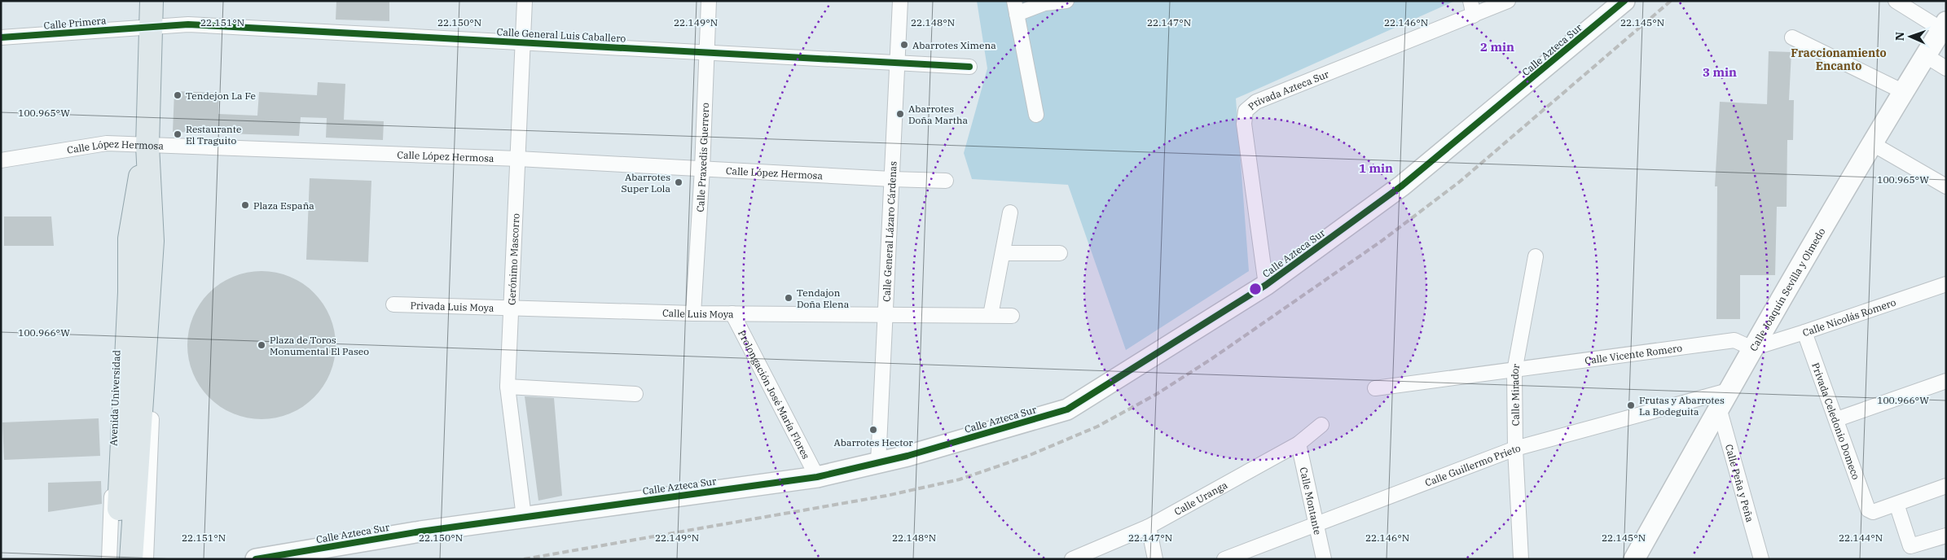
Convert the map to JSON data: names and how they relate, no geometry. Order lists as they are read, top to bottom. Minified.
{"streets":{"main road":["Avenida Universidad"],"street":["Calle Primera","Calle General Luis Caballero","Calle Azteca Sur","Privada Azteca Sur","Calle López Hermosa","Calle Praxedis Guerrero","Calle General Lázaro Cárdenas","Gerónimo Mascorro","Calle Joaquín Sevilla y Olmedo","Privada Luis Moya","Calle Luis Moya","Calle Nicolás Romero","Calle Vicente Romero","Prolongación José María Flores","Calle Mirador","Privada Celedonio Domeco","Calle Guillermo Prieto","Calle Peña y Peña","Calle Uranga","Calle Montante"]},"crossings":[["Calle Primera","Calle General Luis Caballero"],["Calle Primera","Avenida Universidad"],["Calle General Luis Caballero","Calle Praxedis Guerrero"],["Calle General Luis Caballero","Calle General Lázaro Cárdenas"],["Calle General Luis Caballero","Gerónimo Mascorro"],["Calle General Luis Caballero","Avenida Universidad"],["Calle Azteca Sur","Privada Azteca Sur"],["Calle Azteca Sur","Calle General Lázaro Cárdenas"],["Calle Azteca Sur","Gerónimo Mascorro"],["Calle Azteca Sur","Prolongación José María Flores"],["Calle López Hermosa","Calle Praxedis Guerrero"],["Calle López Hermosa","Calle General Lázaro Cárdenas"],["Calle López Hermosa","Gerónimo Mascorro"],["Calle López Hermosa","Avenida Universidad"],["Calle Praxedis Guerrero","Calle Luis Moya"],["Calle General Lázaro Cárdenas","Calle Luis Moya"],["Gerónimo Mascorro","Privada Luis Moya"],["Gerónimo Mascorro","Calle Luis Moya"],["Calle Joaquín Sevilla y Olmedo","Calle Nicolás Romero"],["Calle Joaquín Sevilla y Olmedo","Calle Vicente Romero"],["Calle Joaquín Sevilla y Olmedo","Calle Guillermo Prieto"],["Calle Joaquín Sevilla y Olmedo","Calle Peña y Peña"],["Privada Luis Moya","Calle Luis Moya"],["Calle Luis Moya","Prolongación José María Flores"],["Calle Nicolás Romero","Calle Vicente Romero"],["Calle Nicolás Romero","Privada Celedonio Domeco"],["Calle Vicente Romero","Calle Mirador"],["Calle Mirador","Calle Guillermo Prieto"],["Calle Guillermo Prieto","Calle Peña y Peña"],["Calle Guillermo Prieto","Calle Montante"],["Calle Uranga","Calle Montante"]],"districts":["Fraccionamiento Encanto"],"places":["Abarrotes Ximena","Tendejon La Fe","Abarrotes Doña Martha","Restaurante El Traguito","Abarrotes Super Lola","Plaza España","Tendajon Doña Elena","Plaza de Toros Monumental El Paseo","Frutas y Abarrotes La Bodeguita","Abarrotes Hector"],"north":"left","coordinates":["22.151°N","22.150°N","22.149°N","22.148°N","22.147°N","22.146°N","22.145°N","100.965°W","100.966°W","22.144°N"],"rings":["2 min","3 min","1 min"]}
